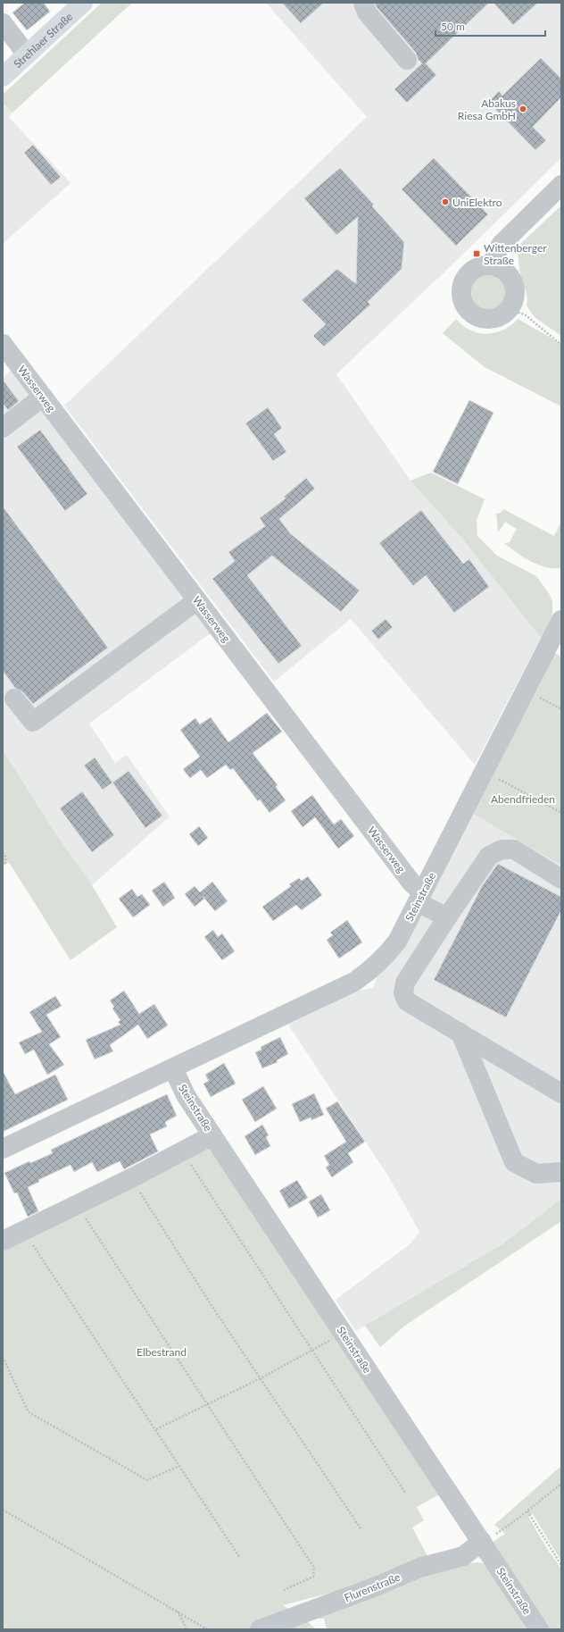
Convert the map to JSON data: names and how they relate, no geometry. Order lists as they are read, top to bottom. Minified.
{"streets":{"main road":["Strehlaer Straße"],"street":["Wasserweg","Steinstraße","Flurenstraße"]},"crossings":[["Wasserweg","Steinstraße"],["Steinstraße","Flurenstraße"]],"parks":["Abendfrieden","Elbestrand"],"places":{"other":["Abakus Riesa GmbH","UniElektro"],"transit":["Wittenberger Straße"]},"scale_bar":"50 m"}
